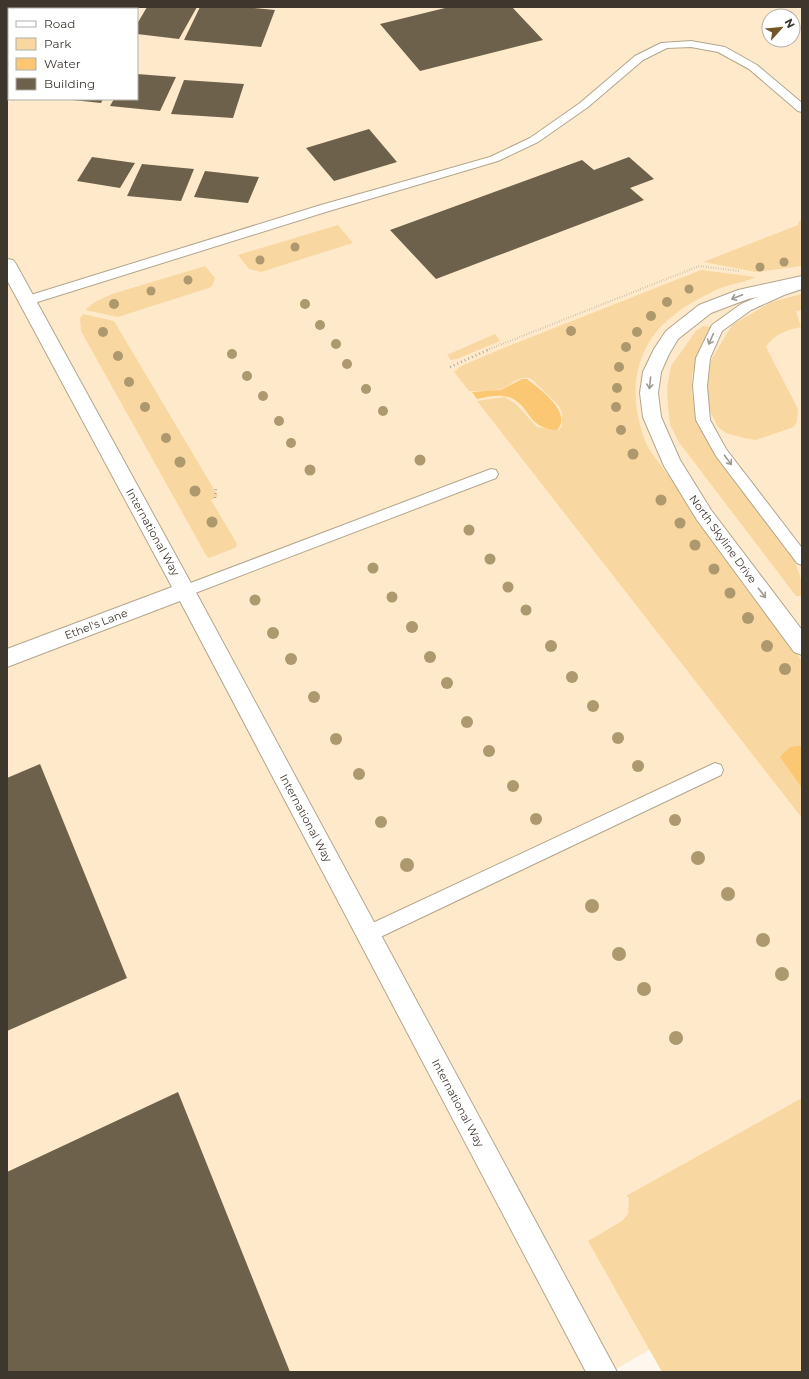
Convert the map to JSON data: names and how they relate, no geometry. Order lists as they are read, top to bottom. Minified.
{"streets":{"street":["International Way","North Skyline Drive","Ethel's Lane"]},"crossings":[["International Way","Ethel's Lane"]],"legend":["Road","Park","Water","Building"],"north":"top right"}
